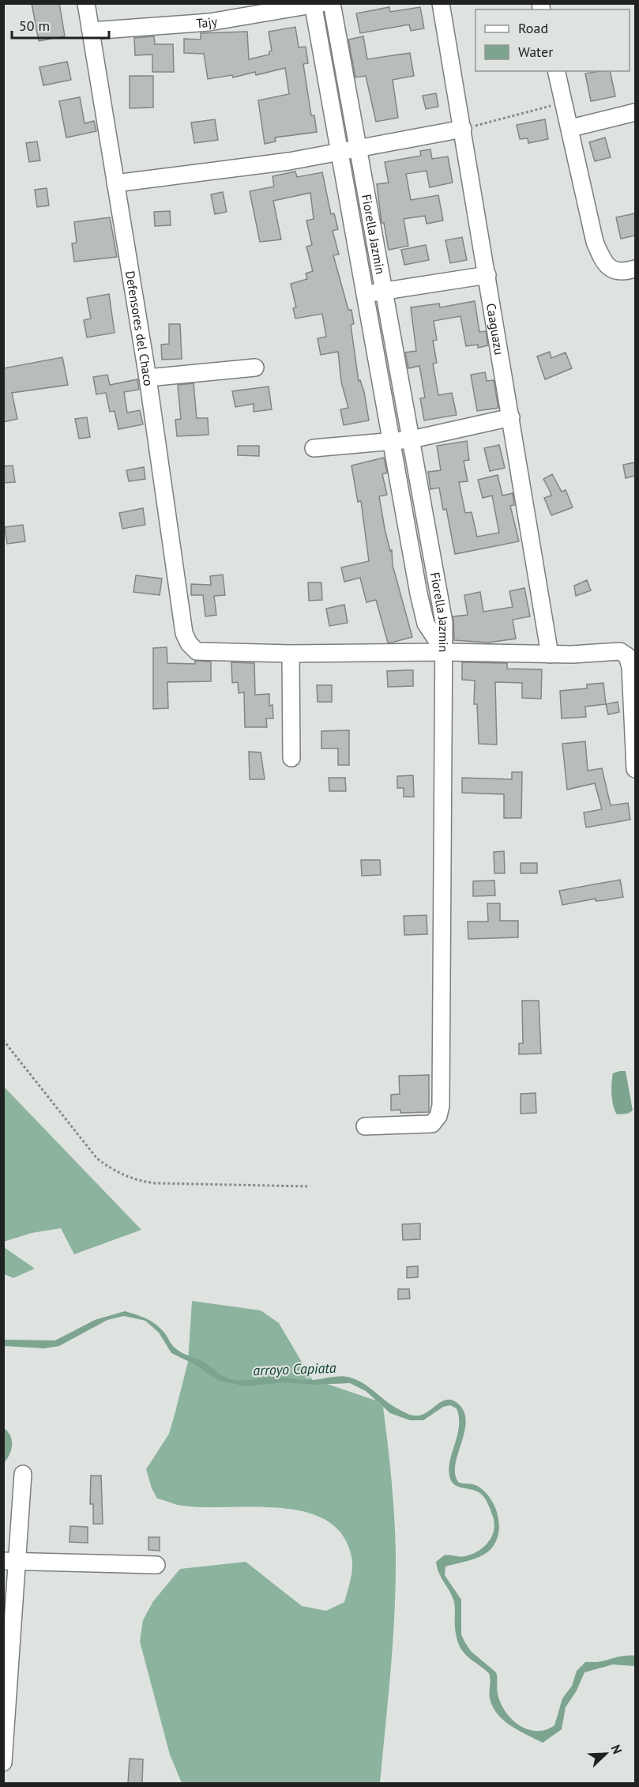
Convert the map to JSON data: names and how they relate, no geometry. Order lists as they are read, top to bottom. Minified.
{"streets":{"street":["Tajy","Fiorella Jazmin","Defensores del Chaco","Caaguazu"]},"crossings":[["Tajy","Fiorella Jazmin"],["Tajy","Defensores del Chaco"]],"water":["arroyo Capiata"],"legend":["Road","Water"],"scale_bar":"50 m","north":"top right"}
